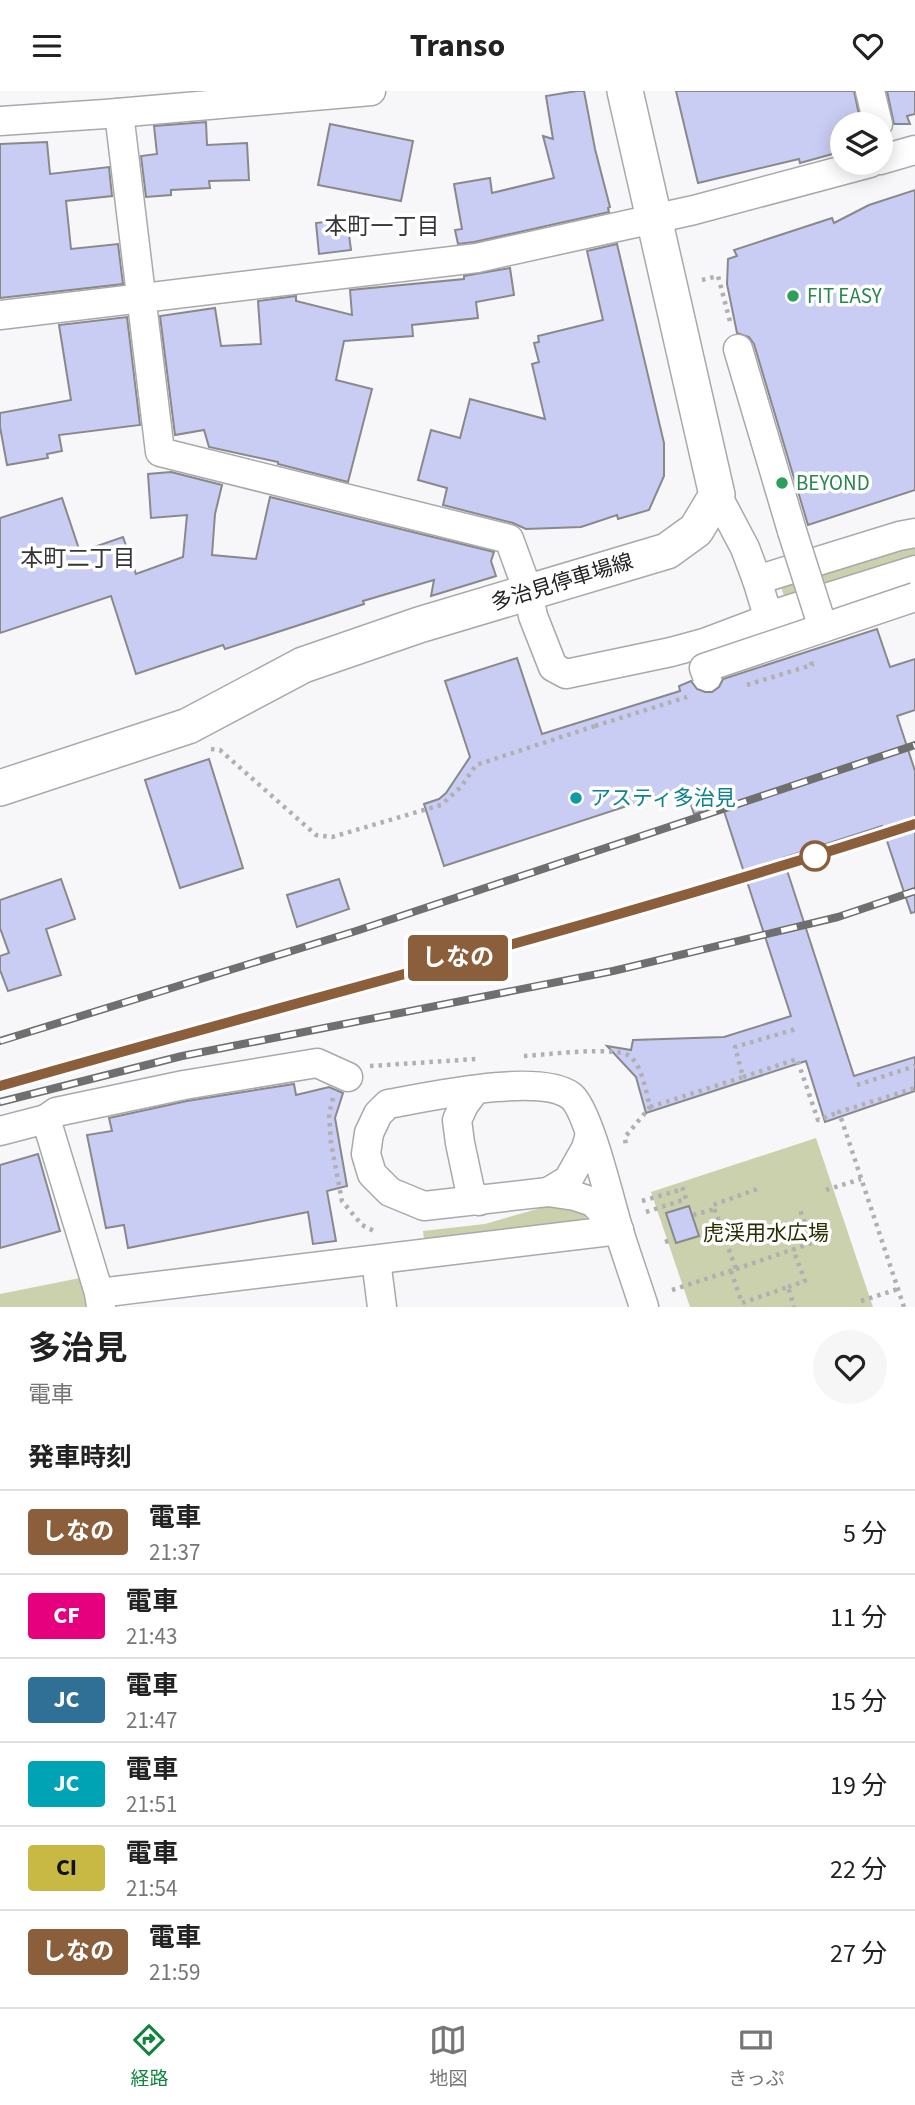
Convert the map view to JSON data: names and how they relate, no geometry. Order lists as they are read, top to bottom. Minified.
{"streets":{"main road":["多治見停車場線"]},"districts":["本町一丁目","本町二丁目"],"parks":["虎渓用水広場"],"places":["FIT EASY","BEYOND","アスティ多治見"],"page":{"header":"Transo","on_map":"しなの","heading":[["多治見","電車"],"発車時刻"],"list":[{"mark":"しなの","name":"電車","note":"21:37","value":"5 分"},{"mark":"CF","name":"電車","note":"21:43","value":"11 分"},{"mark":"JC","name":"電車","note":"21:47","value":"15 分"},{"mark":"JC","name":"電車","note":"21:51","value":"19 分"},{"mark":"CI","name":"電車","note":"21:54","value":"22 分"},{"mark":"しなの","name":"電車","note":"21:59","value":"27 分"}],"tabs":["経路","地図","きっぷ"]}}
